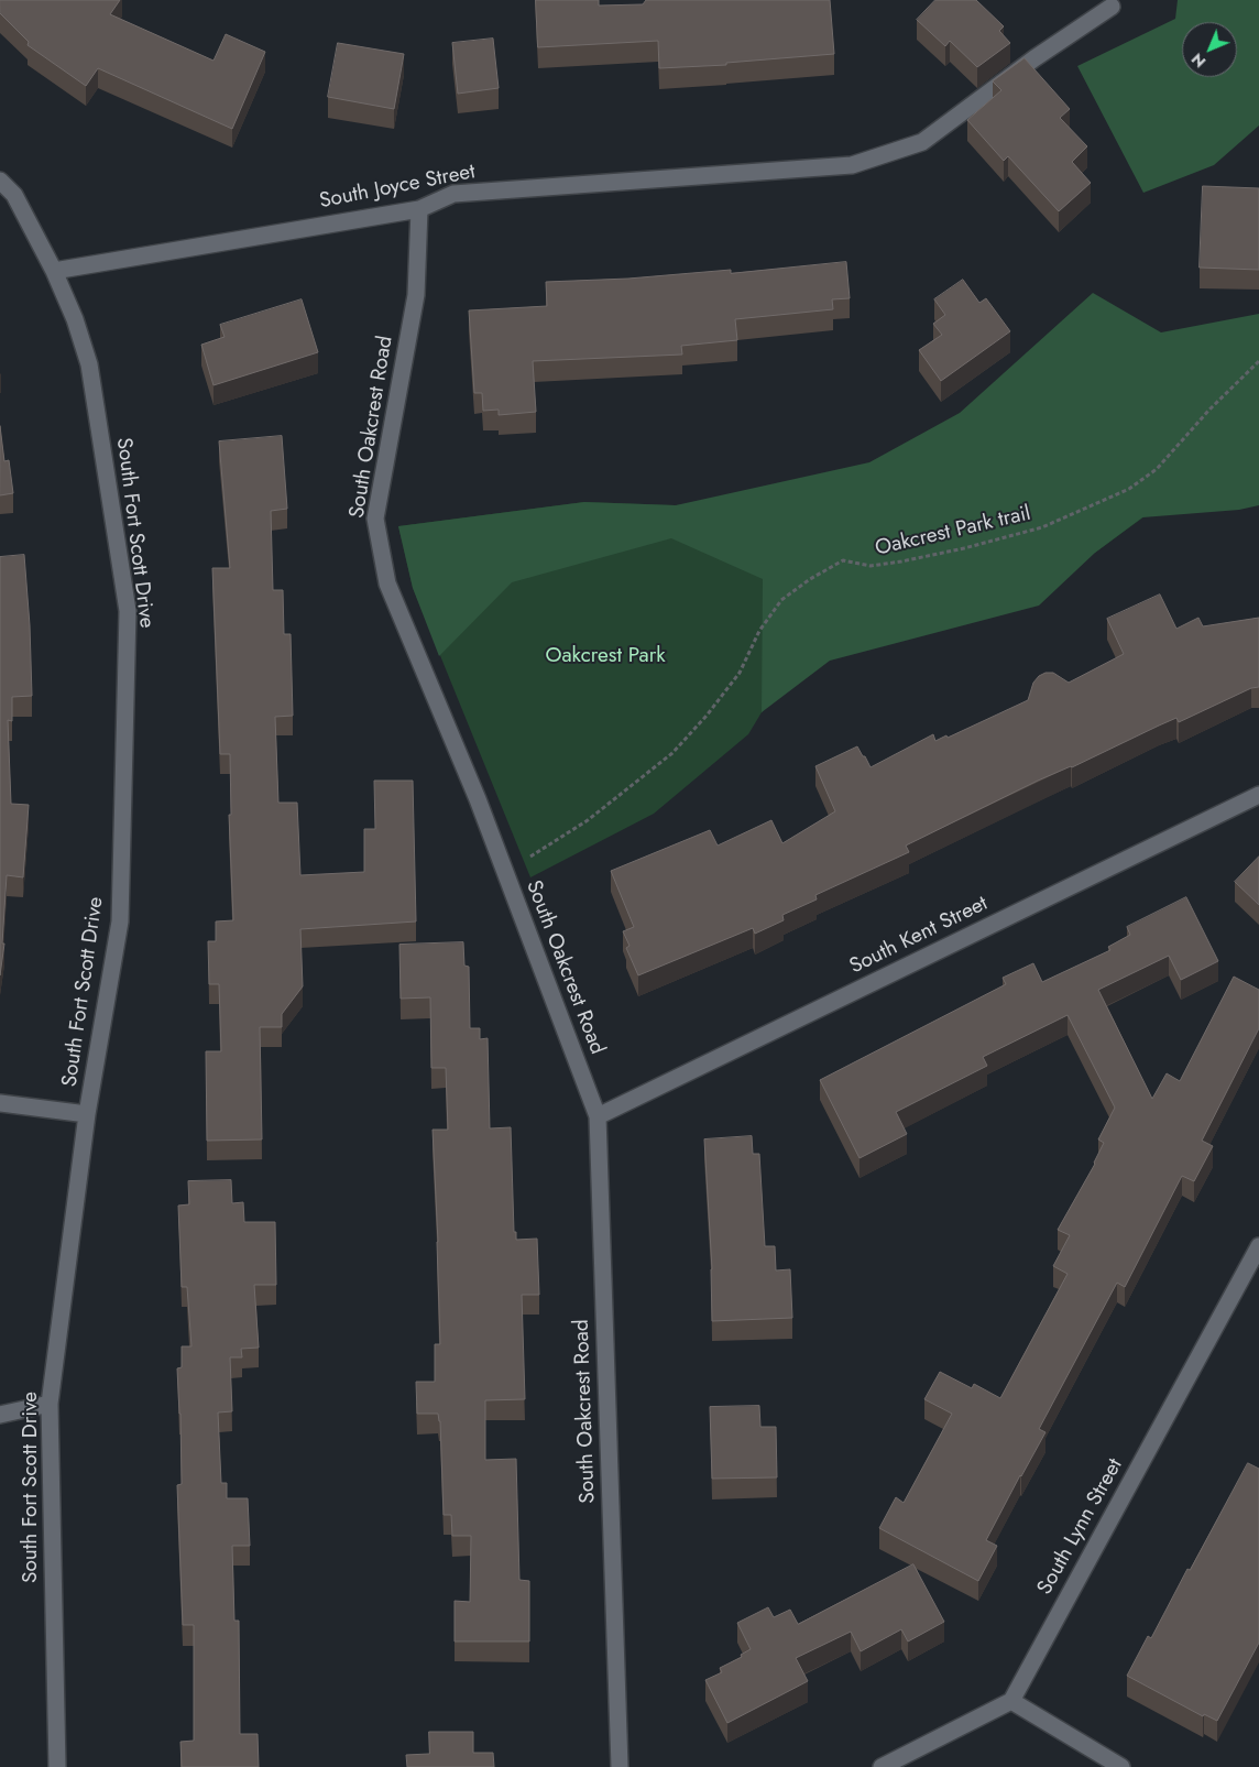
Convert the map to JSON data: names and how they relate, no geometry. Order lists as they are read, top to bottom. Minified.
{"streets":{"street":["South Joyce Street","South Oakcrest Road","South Fort Scott Drive","South Kent Street","South Lynn Street"],"path":["Oakcrest Park trail"]},"crossings":[["South Joyce Street","South Oakcrest Road"],["South Joyce Street","South Fort Scott Drive"],["South Oakcrest Road","South Kent Street"]],"parks":["Oakcrest Park"],"north":"bottom left"}
